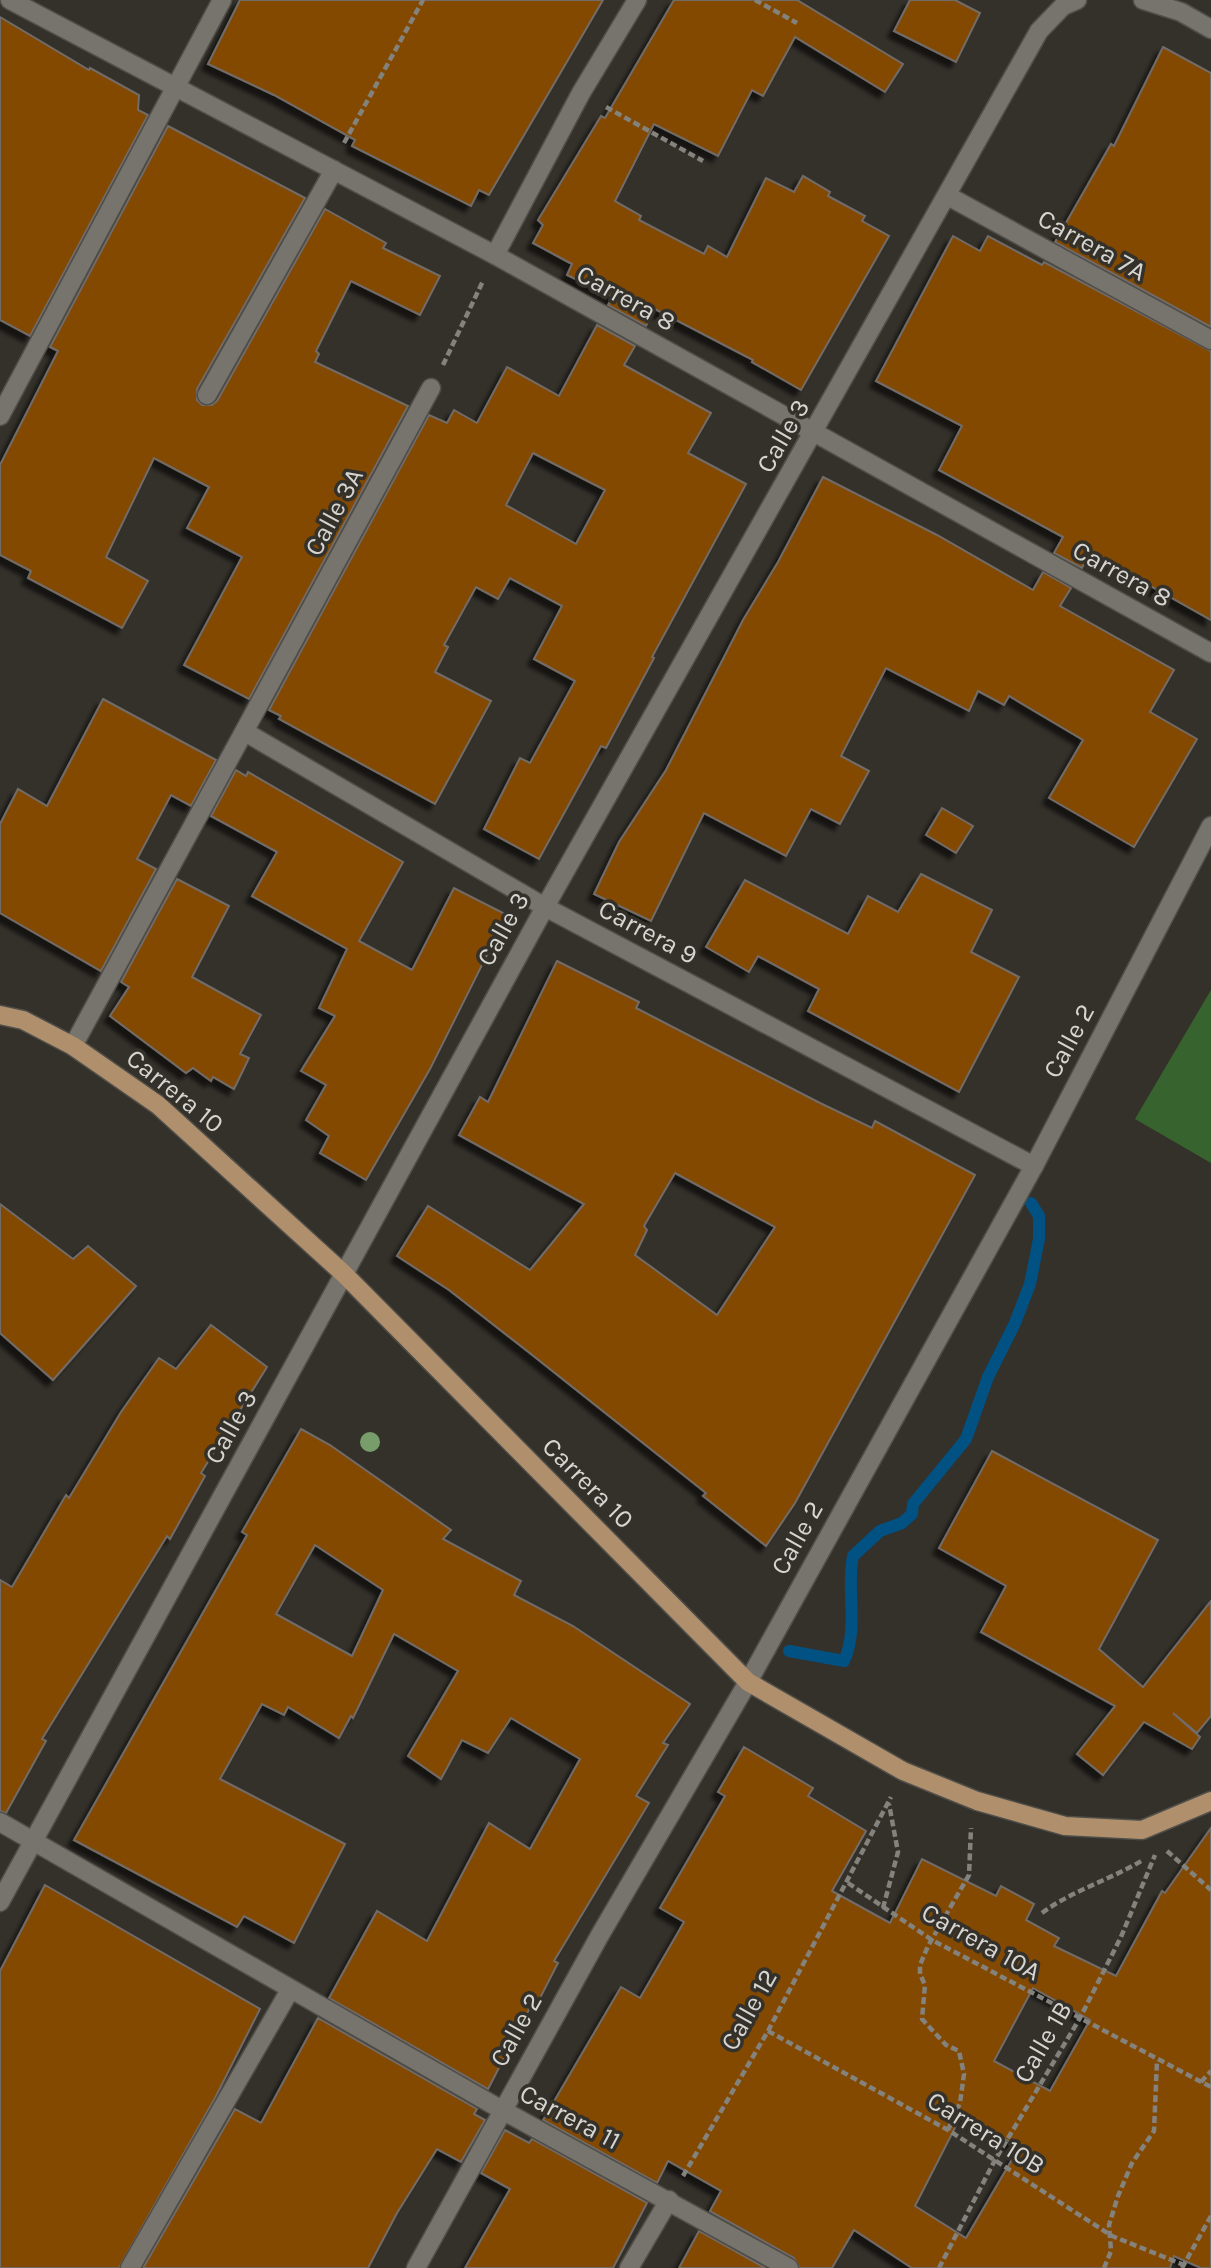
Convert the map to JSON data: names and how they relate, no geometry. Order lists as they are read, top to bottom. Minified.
{"streets":{"main road":["Carrera 10"],"street":["Carrera 7A","Carrera 8","Calle 3","Calle 3A","Carrera 9","Calle 2","Carrera 11"],"path":["Carrera 10A","Calle 12","Calle 1B","Carrera 10B"]},"crossings":[["Carrera 7A","Calle 3"],["Carrera 8","Calle 3"],["Calle 3","Carrera 9"],["Calle 3","Carrera 10"],["Calle 3","Carrera 11"],["Calle 3A","Carrera 9"],["Calle 3A","Carrera 10"],["Carrera 9","Calle 2"],["Calle 2","Carrera 10"],["Calle 2","Carrera 11"],["Carrera 10","Calle 12"],["Carrera 10A","Calle 12"],["Carrera 10A","Calle 1B"],["Calle 12","Carrera 11"],["Calle 12","Carrera 10B"],["Calle 1B","Carrera 10B"]]}
